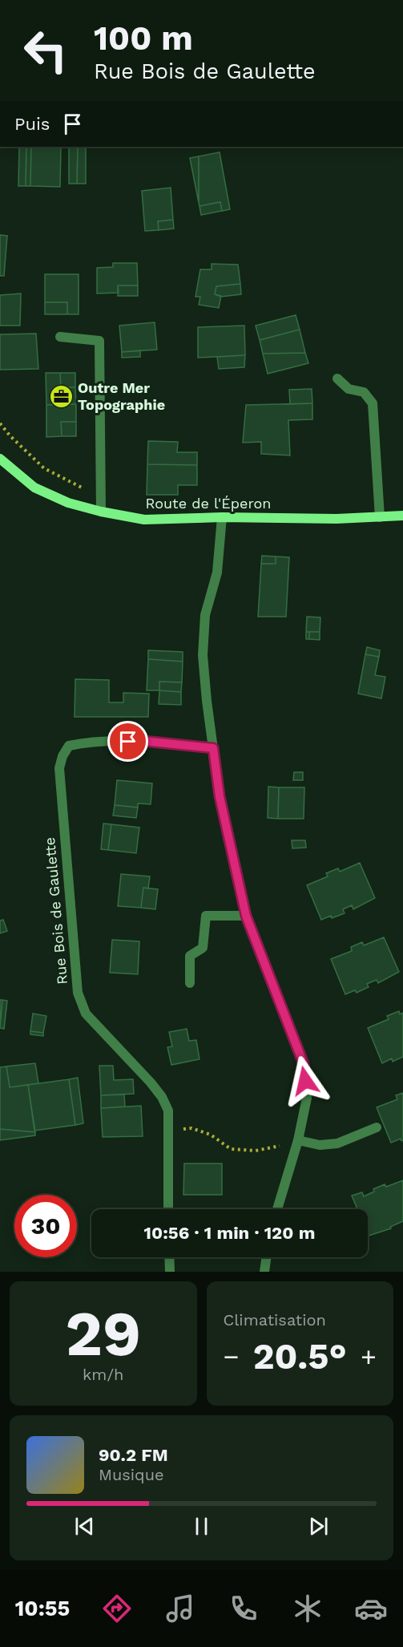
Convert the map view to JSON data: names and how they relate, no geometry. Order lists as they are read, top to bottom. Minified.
{"streets":{"main road":["Route de l'Éperon"],"street":["Rue Bois de Gaulette"]},"places":{"office":["Outre Mer Topographie"]},"page":{"turn":["100 m","Rue Bois de Gaulette"],"then":"Puis","limit":"30","trip":"10:56 · 1 min · 120 m","tile":[["29","km/h"],"Climatisation"],"heat":["−","20.5°","+"],"song":["90.2 FM","Musique"],"tabs":"10:55"}}
